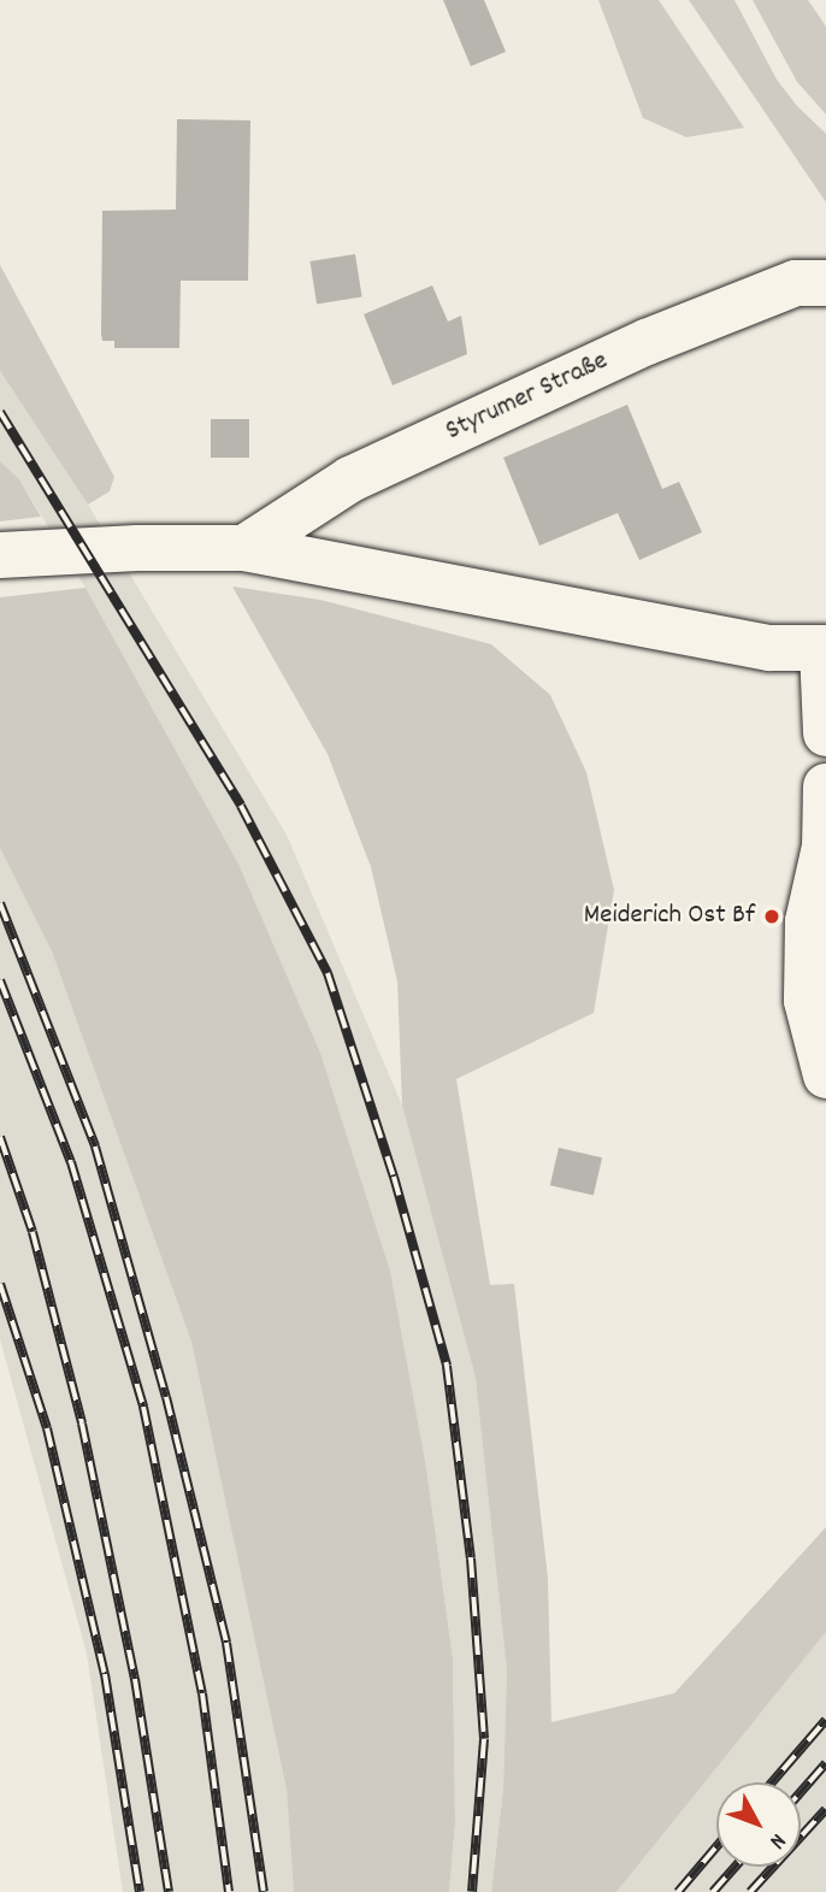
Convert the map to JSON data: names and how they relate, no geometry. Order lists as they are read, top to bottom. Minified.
{"streets":{"street":["Styrumer Straße"]},"places":["Meiderich Ost Bf"],"north":"bottom right"}
